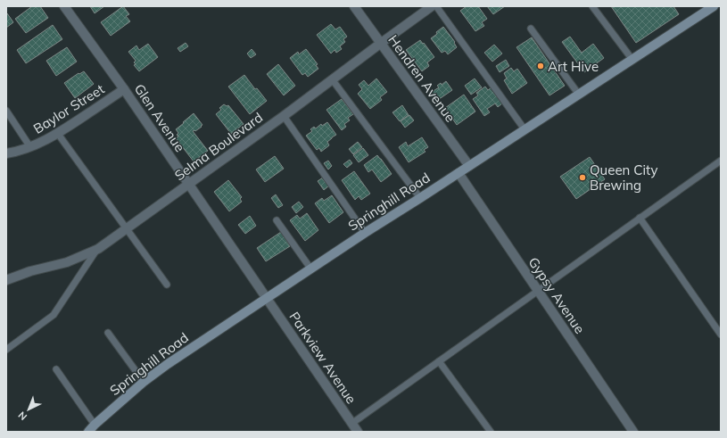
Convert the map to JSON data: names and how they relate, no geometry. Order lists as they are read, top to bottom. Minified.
{"streets":{"street":["Hendren Avenue","Baylor Street","Glen Avenue","Selma Boulevard","Springhill Road","Gypsy Avenue","Parkview Avenue"]},"crossings":[["Hendren Avenue","Selma Boulevard"],["Hendren Avenue","Springhill Road"],["Baylor Street","Glen Avenue"],["Glen Avenue","Selma Boulevard"],["Glen Avenue","Springhill Road"],["Glen Avenue","Parkview Avenue"],["Springhill Road","Gypsy Avenue"],["Springhill Road","Parkview Avenue"]],"places":["Art Hive","Queen City Brewing"],"north":"bottom left"}
